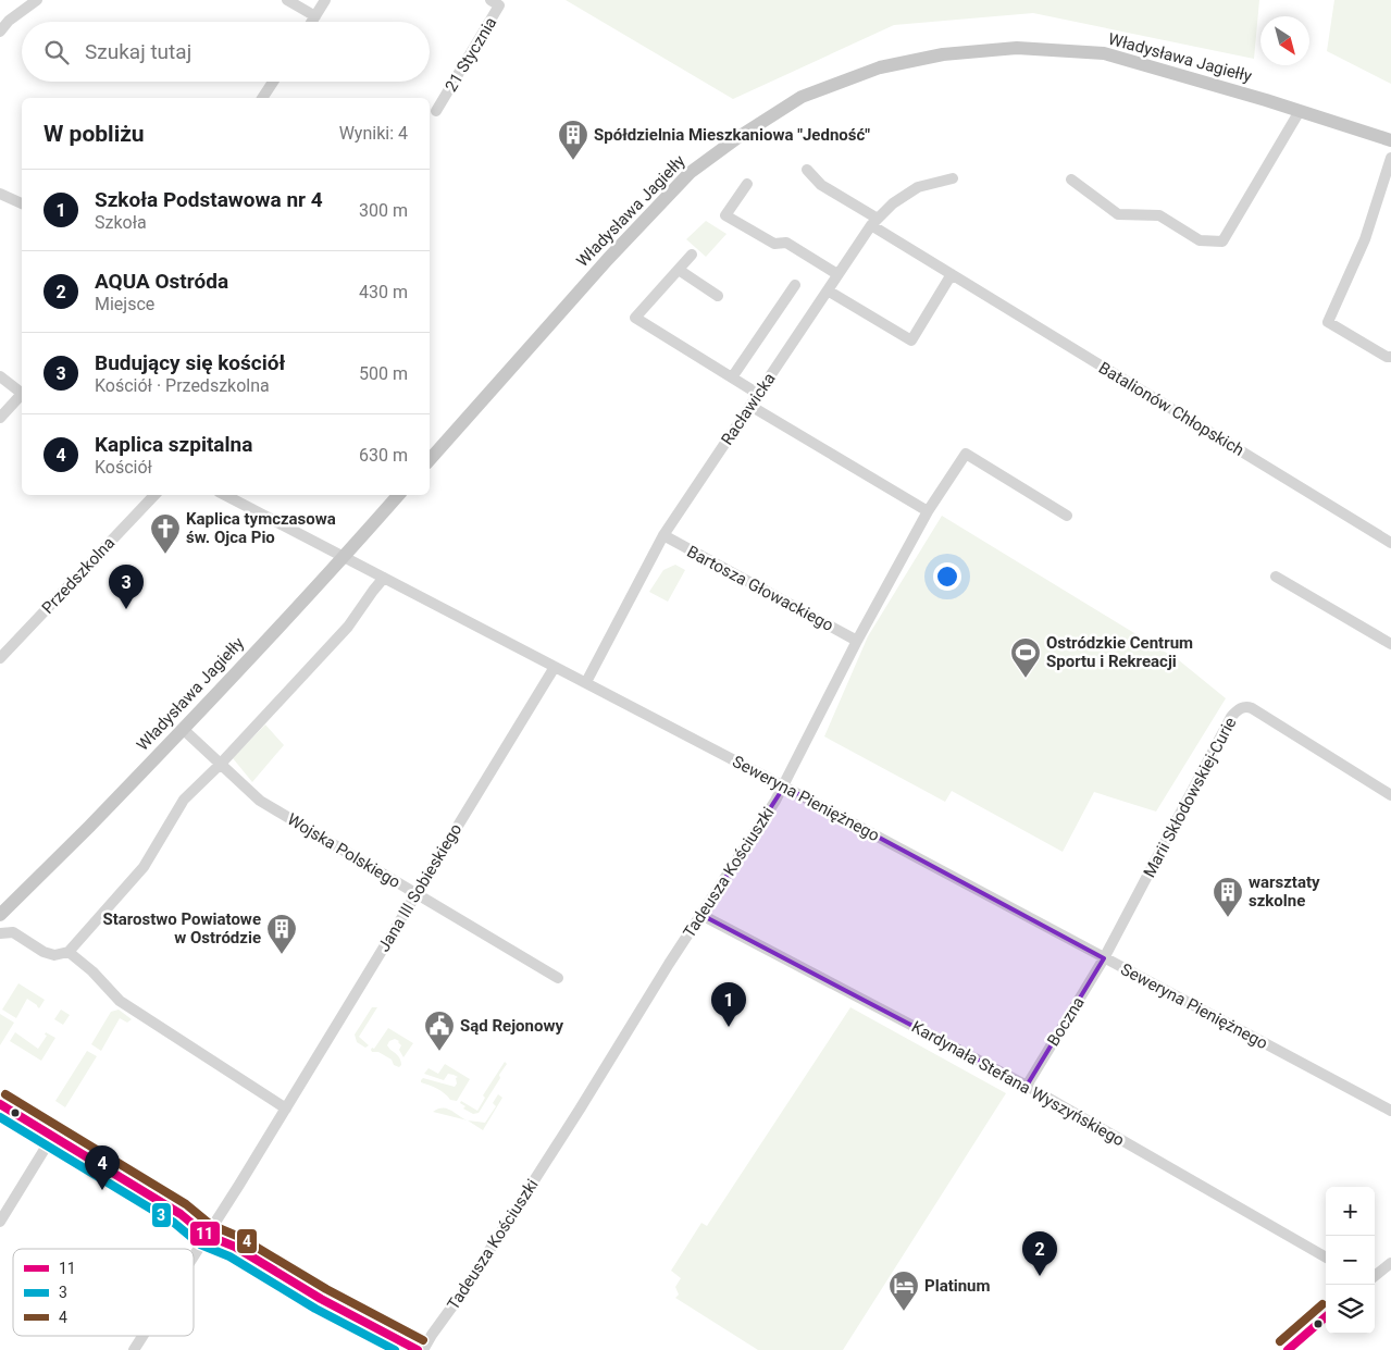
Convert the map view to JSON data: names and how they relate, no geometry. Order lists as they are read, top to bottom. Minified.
{"streets":{"main road":["Władysława Jagiełły"],"street":["21 Stycznia","Racławicka","Batalionów Chłopskich","Przedszkolna","Bartosza Głowackiego","Marii Skłodowskiej-Curie","Seweryna Pieniężnego","Wojska Polskiego","Tadeusza Kościuszki","Jana III Sobieskiego","Boczna","Kardynała Stefana Wyszyńskiego"]},"crossings":[["Władysława Jagiełły","Seweryna Pieniężnego"],["Władysława Jagiełły","Wojska Polskiego"],["Racławicka","Batalionów Chłopskich"],["Racławicka","Bartosza Głowackiego"],["Racławicka","Seweryna Pieniężnego"],["Bartosza Głowackiego","Tadeusza Kościuszki"],["Marii Skłodowskiej-Curie","Seweryna Pieniężnego"],["Marii Skłodowskiej-Curie","Boczna"],["Seweryna Pieniężnego","Tadeusza Kościuszki"],["Seweryna Pieniężnego","Jana III Sobieskiego"],["Seweryna Pieniężnego","Boczna"],["Wojska Polskiego","Jana III Sobieskiego"],["Tadeusza Kościuszki","Kardynała Stefana Wyszyńskiego"],["Boczna","Kardynała Stefana Wyszyńskiego"]],"places":{"building":["Spółdzielnia Mieszkaniowa \"Jedność\"","warsztaty szkolne","Starostwo Powiatowe w Ostródzie"],"church":["Kaplica tymczasowa św. Ojca Pio"],"sports":["Ostródzkie Centrum Sportu i Rekreacji"],"public building":["Sąd Rejonowy"],"hotel":["Platinum"]},"lines":["transit line 4","transit line 11","transit line 3"],"legend":["11","3","4"],"north":"bottom right","page":{"search":"Szukaj tutaj","heading":["W pobliżu","Wyniki: 4"],"list":[{"mark":"1","name":"Szkoła Podstawowa nr 4","note":"Szkoła","value":"300 m"},{"mark":"2","name":"AQUA Ostróda","note":"Miejsce","value":"430 m"},{"mark":"3","name":"Budujący się kościół","note":"Kościół · Przedszkolna","value":"500 m"},{"mark":"4","name":"Kaplica szpitalna","note":"Kościół","value":"630 m"}],"pins":["3","1","4","2"],"map_buttons":["+","−"]}}
